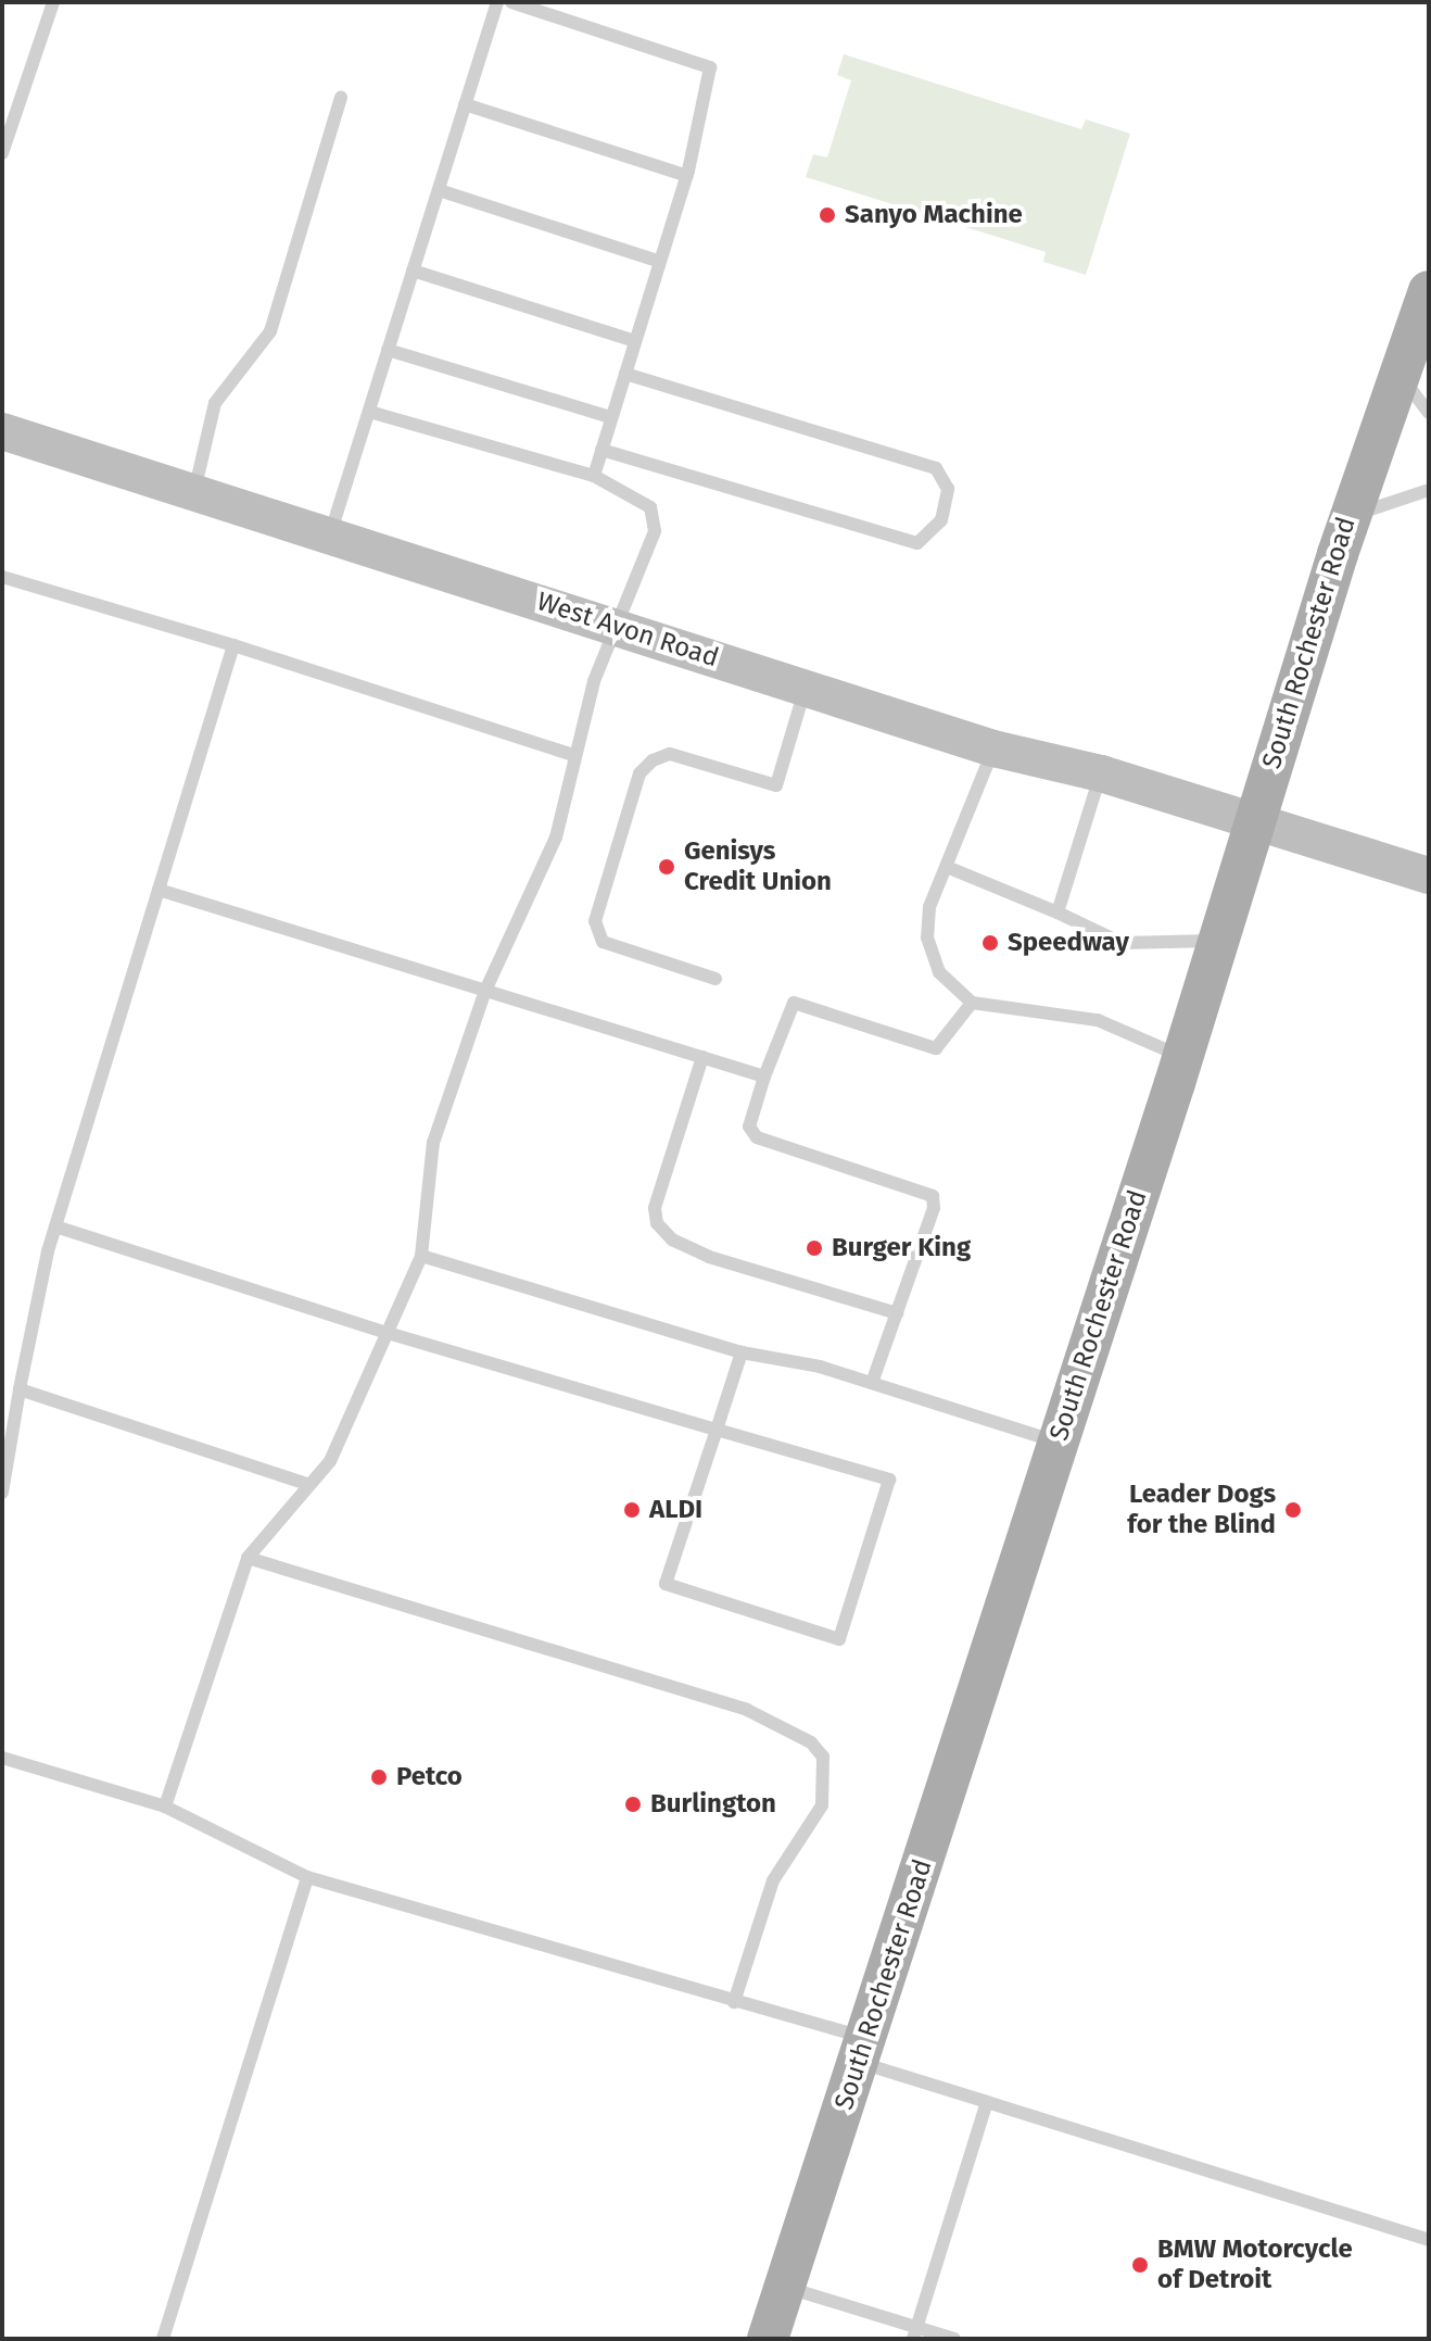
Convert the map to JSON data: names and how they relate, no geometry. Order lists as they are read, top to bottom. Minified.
{"streets":{"main road":["West Avon Road","South Rochester Road"]},"crossings":[["West Avon Road","South Rochester Road"]],"places":["Sanyo Machine","Genisys Credit Union","Speedway","Burger King","ALDI","Leader Dogs for the Blind","Petco","Burlington","BMW Motorcycle of Detroit"]}
